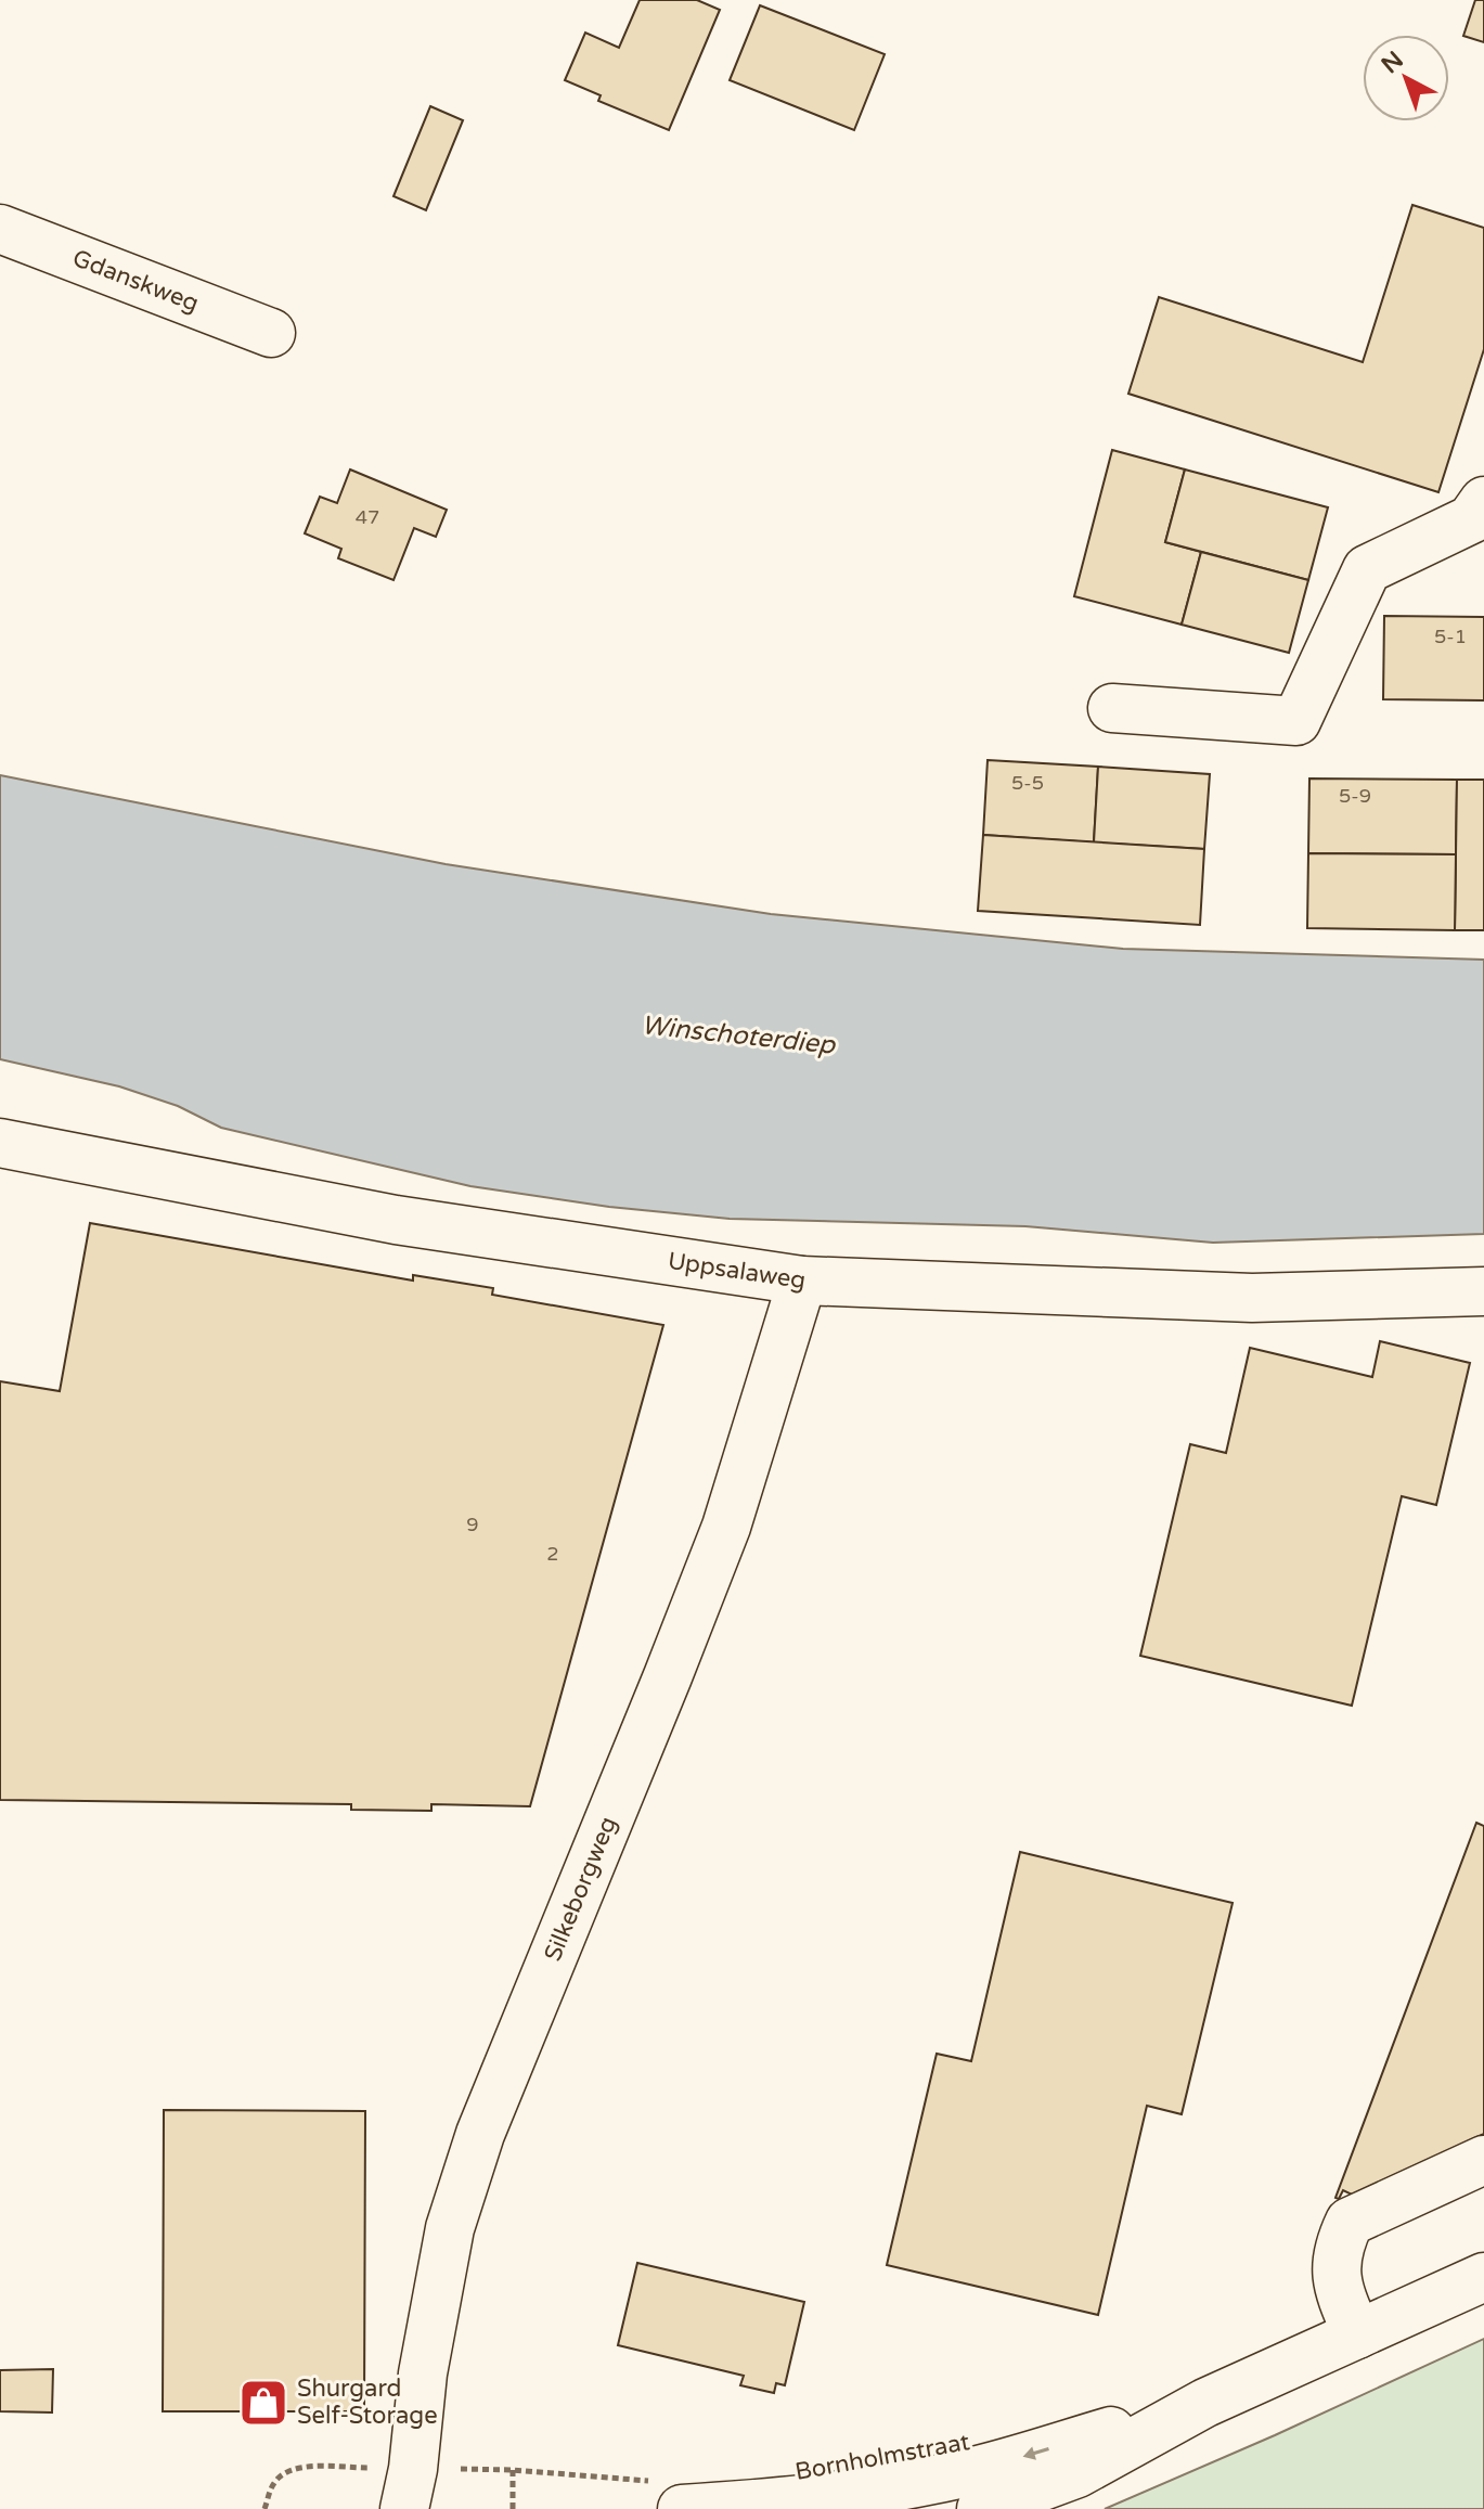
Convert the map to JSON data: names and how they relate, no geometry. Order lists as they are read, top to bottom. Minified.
{"streets":{"street":["Gdanskweg","Uppsalaweg","Silkeborgweg","Bornholmstraat"]},"crossings":[["Uppsalaweg","Silkeborgweg"]],"water":["Winschoterdiep"],"places":{"shop":["Shurgard Self-Storage"]},"house_numbers":["47","5-1","5-5","5-9","9","2"],"north":"top left"}
